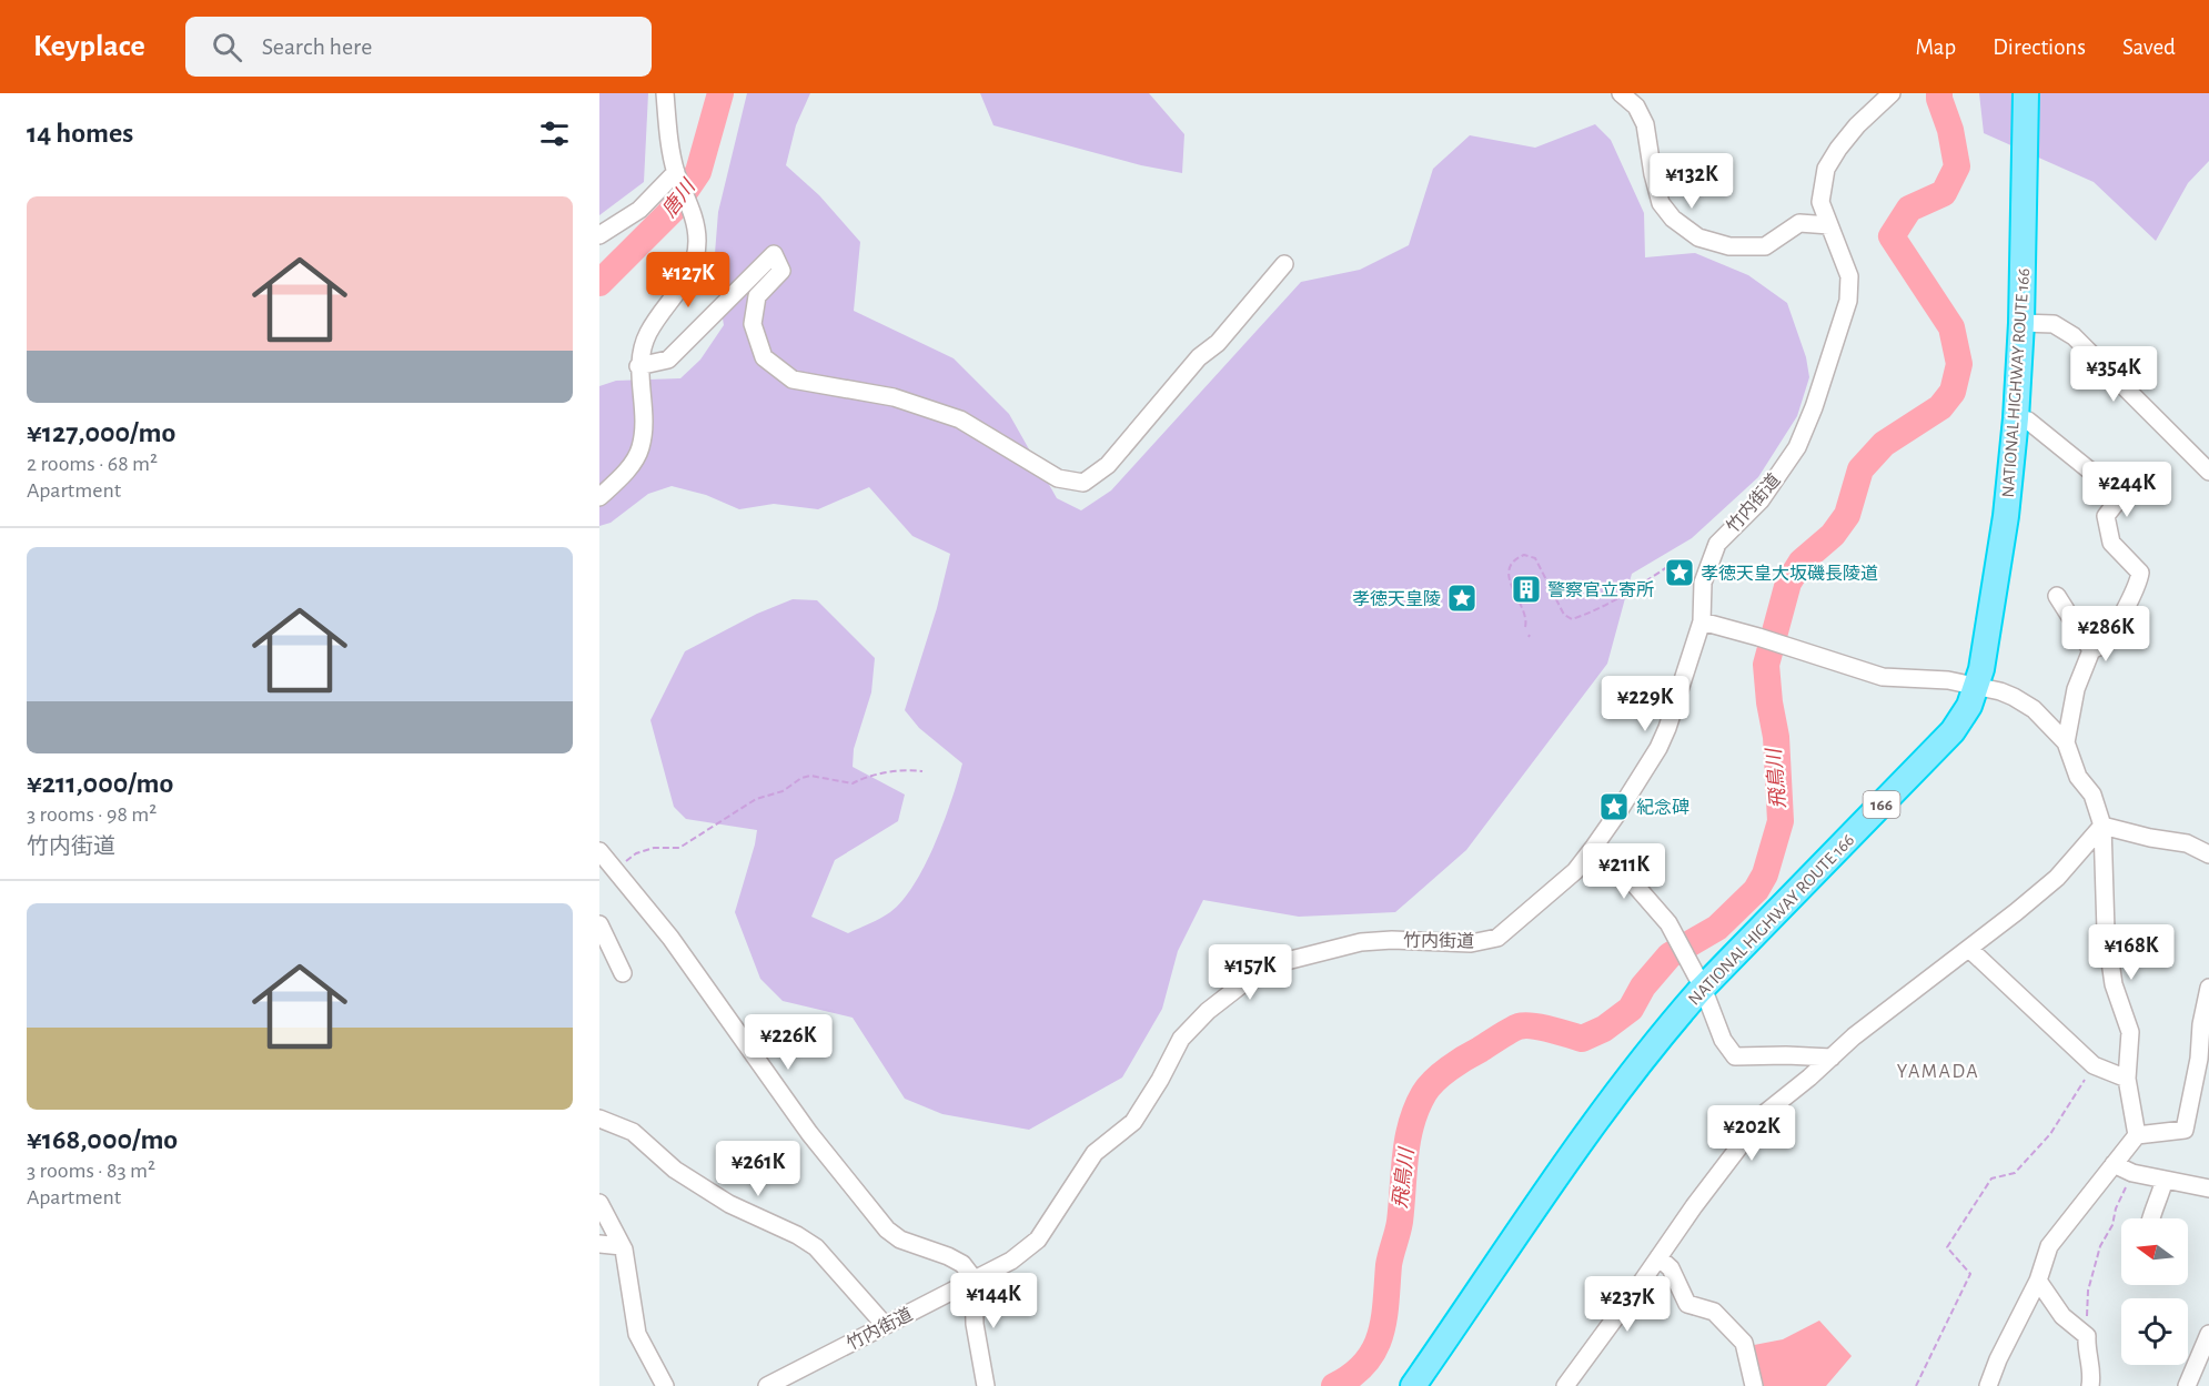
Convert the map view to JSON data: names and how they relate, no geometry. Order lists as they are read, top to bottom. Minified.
{"streets":{"highway":["NATIONAL HIGHWAY ROUTE 166","166"],"street":["竹内街道"]},"districts":["YAMADA"],"water":["唐川","飛鳥川"],"places":{"place":["孝徳天皇大坂磯長陵道","孝徳天皇陵","紀念碑"],"building":["警察官立寄所"]},"north":"left","page":{"header":"Keyplace","search":"Search here","nav":["Map","Directions","Saved"],"heading":"14 homes","price":["¥132K","¥127K","¥354K","¥244K","¥286K","¥229K","¥211K","¥168K","¥157K","¥226K","¥202K","¥261K","¥144K","¥237K"],"list":[{"name":"¥127,000/mo","note":"2 rooms · 68 m² · Apartment"},{"name":"¥211,000/mo","note":"3 rooms · 98 m² · 竹内街道"},{"name":"¥168,000/mo","note":"3 rooms · 83 m² · Apartment"}]}}
